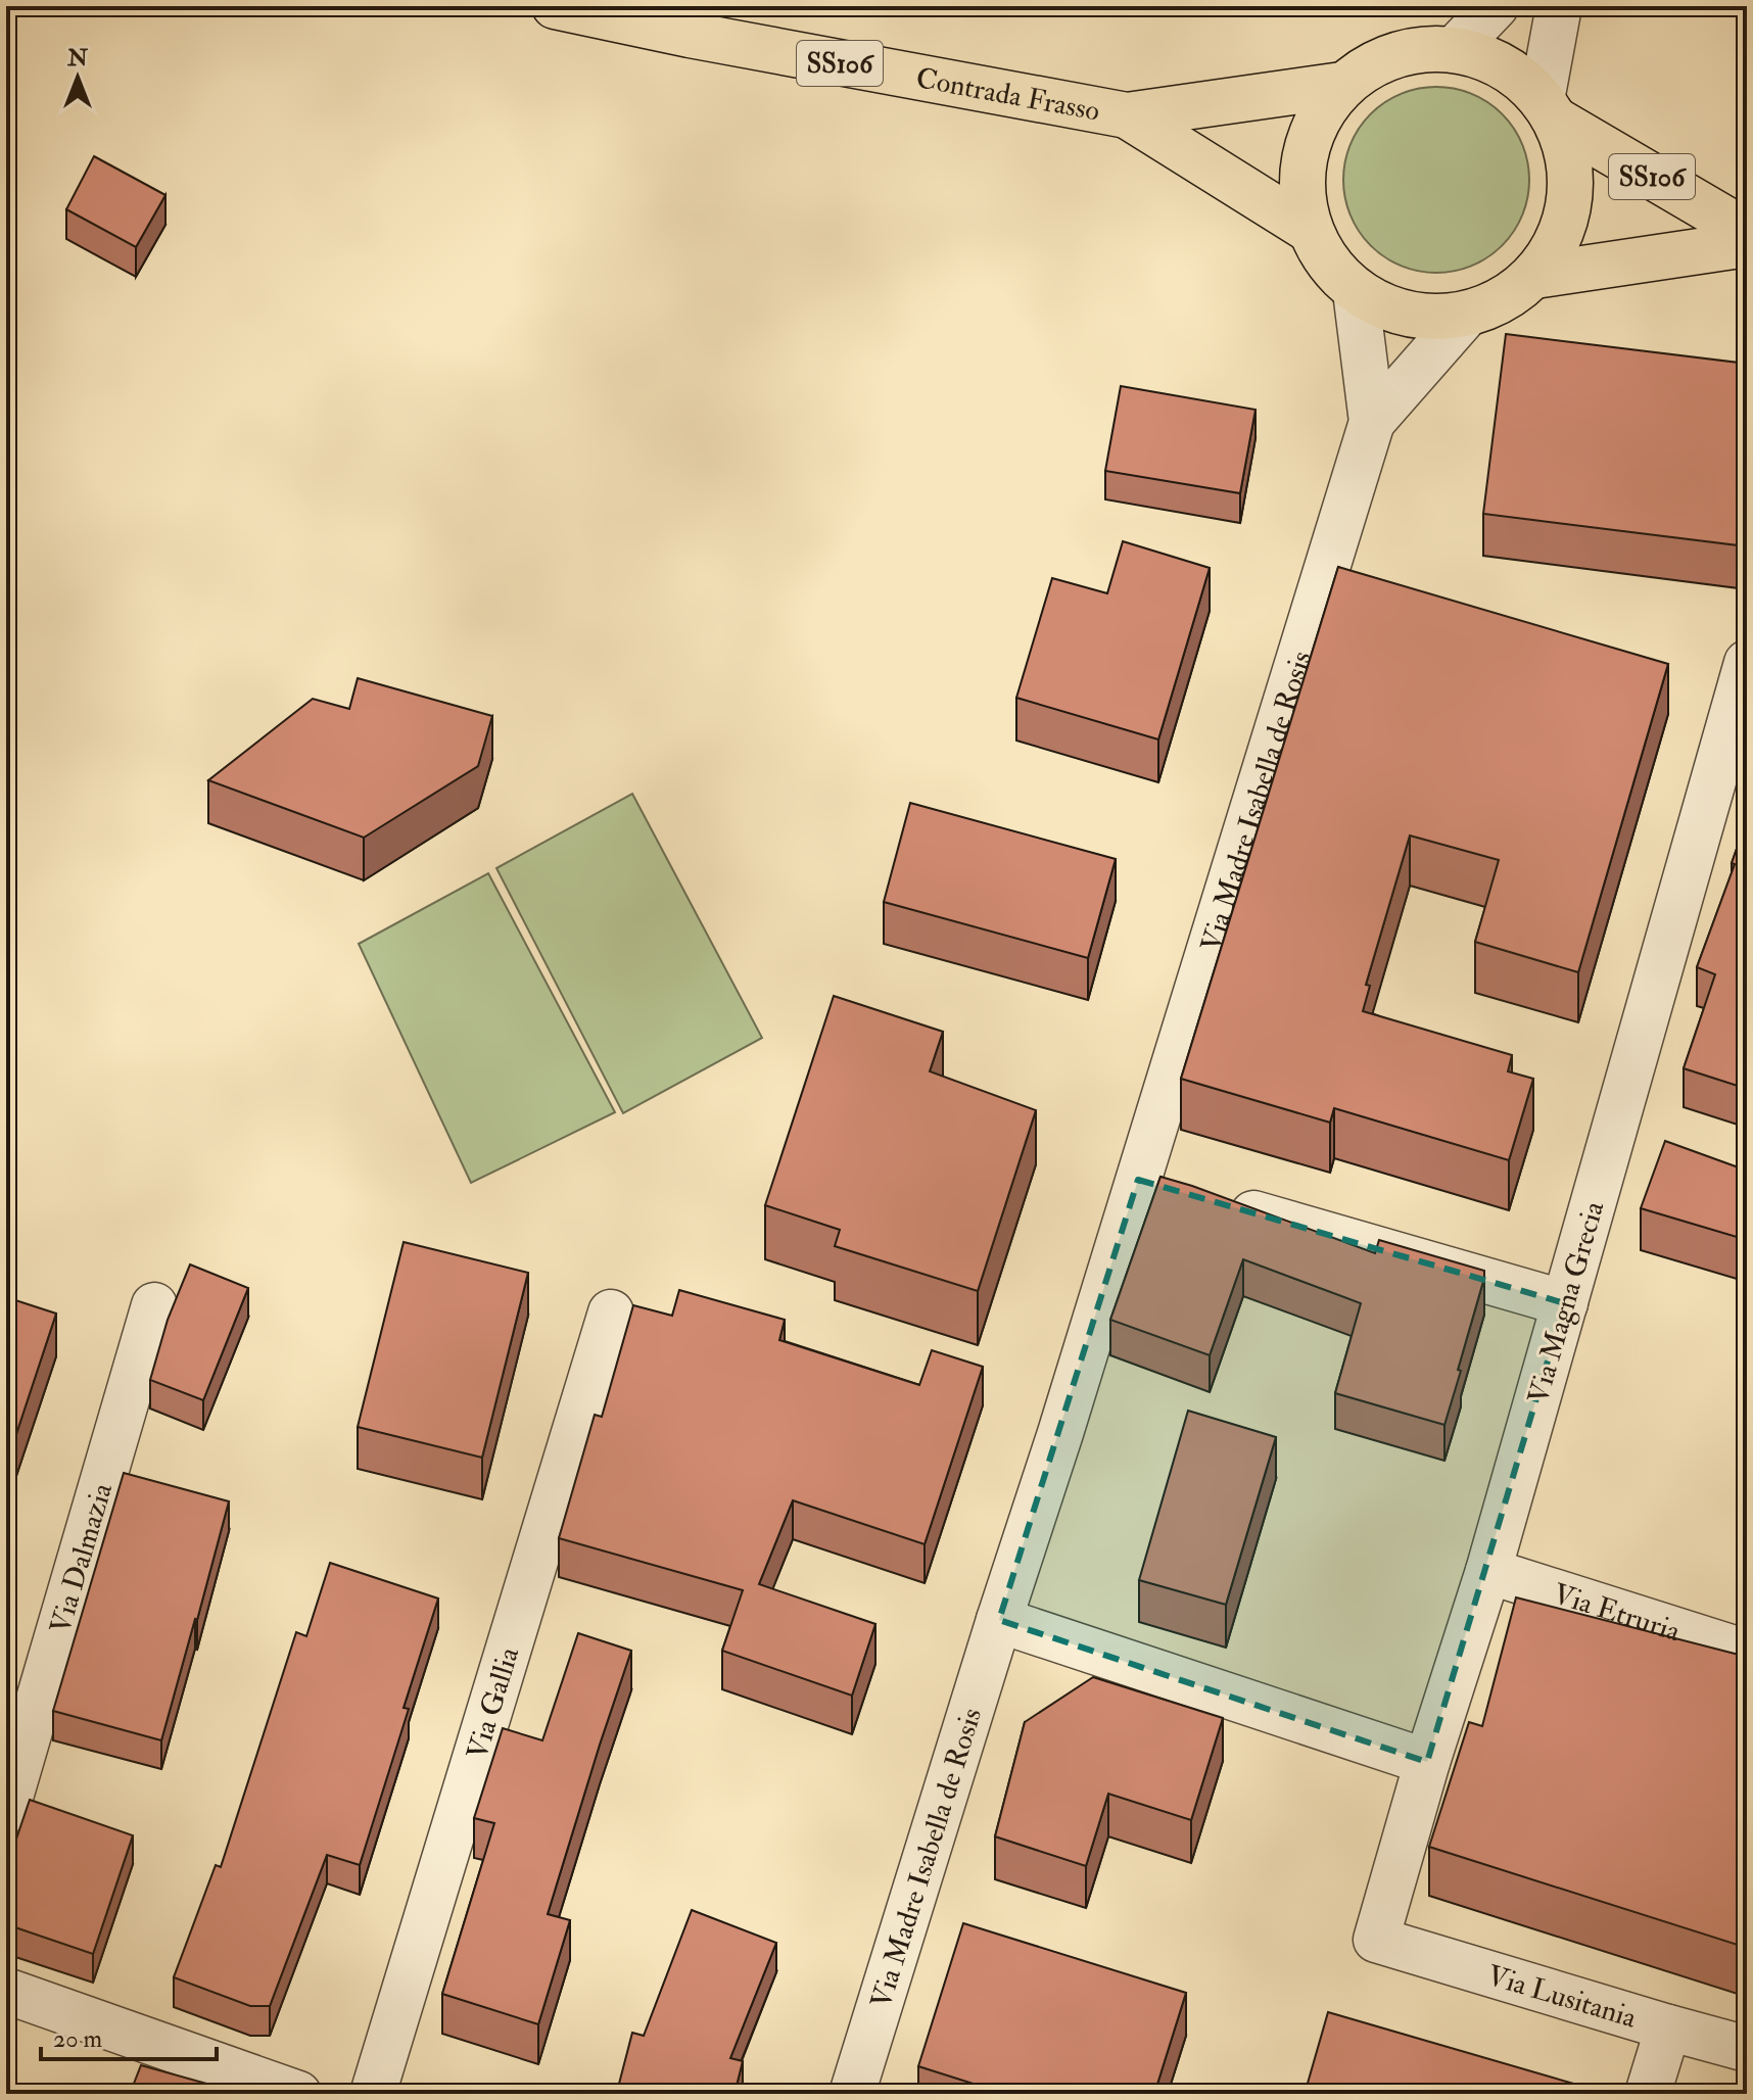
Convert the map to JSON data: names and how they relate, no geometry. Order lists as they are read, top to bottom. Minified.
{"streets":{"main road":["SS106","Contrada Frasso"],"street":["Via Madre Isabella de Rosis","Via Magna Grecia","Via Dalmazia","Via Etruria","Via Gallia","Via Lusitania"]},"crossings":[["SS106","Contrada Frasso"],["SS106","Via Madre Isabella de Rosis"],["Contrada Frasso","Via Madre Isabella de Rosis"],["Via Magna Grecia","Via Etruria"],["Via Magna Grecia","Via Lusitania"]],"scale_bar":"20 m","north":"top"}
